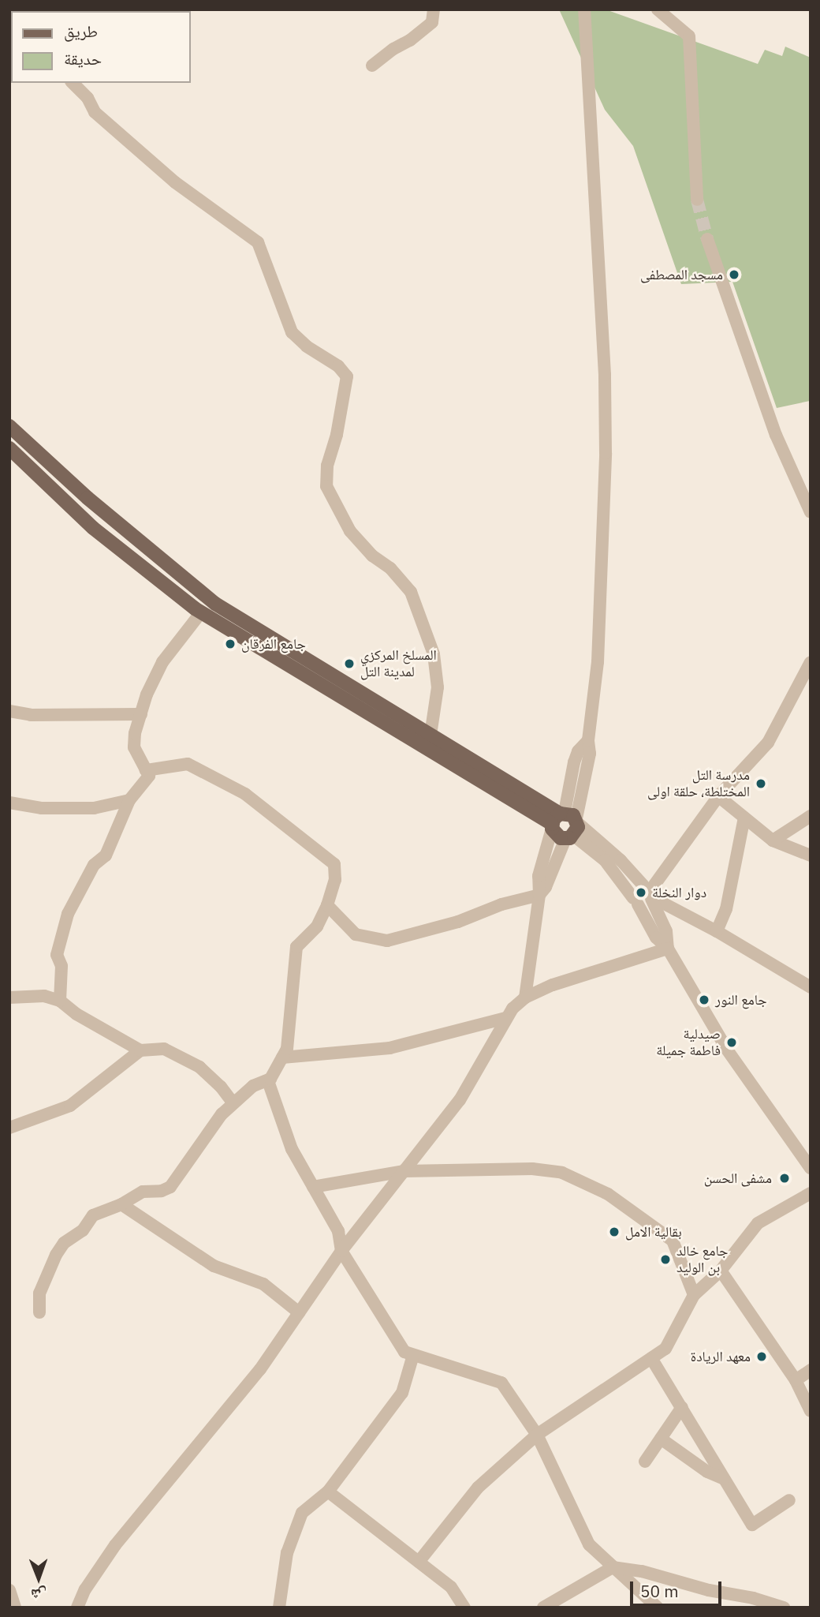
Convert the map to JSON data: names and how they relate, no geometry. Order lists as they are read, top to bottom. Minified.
{"places":["مسجد المصطفى","جامع الفرقان","المسلخ المركزي لمدينة التل","مدرسة التل المختلطة، حلقة اولى","دوار النخلة","جامع النور","صيدلية فاطمة جميلة","مشفى الحسن","بقالية الامل","جامع خالد بن الوليد","معهد الريادة"],"legend":["طريق","حديقة"],"scale_bar":"50 m","north":"bottom"}
